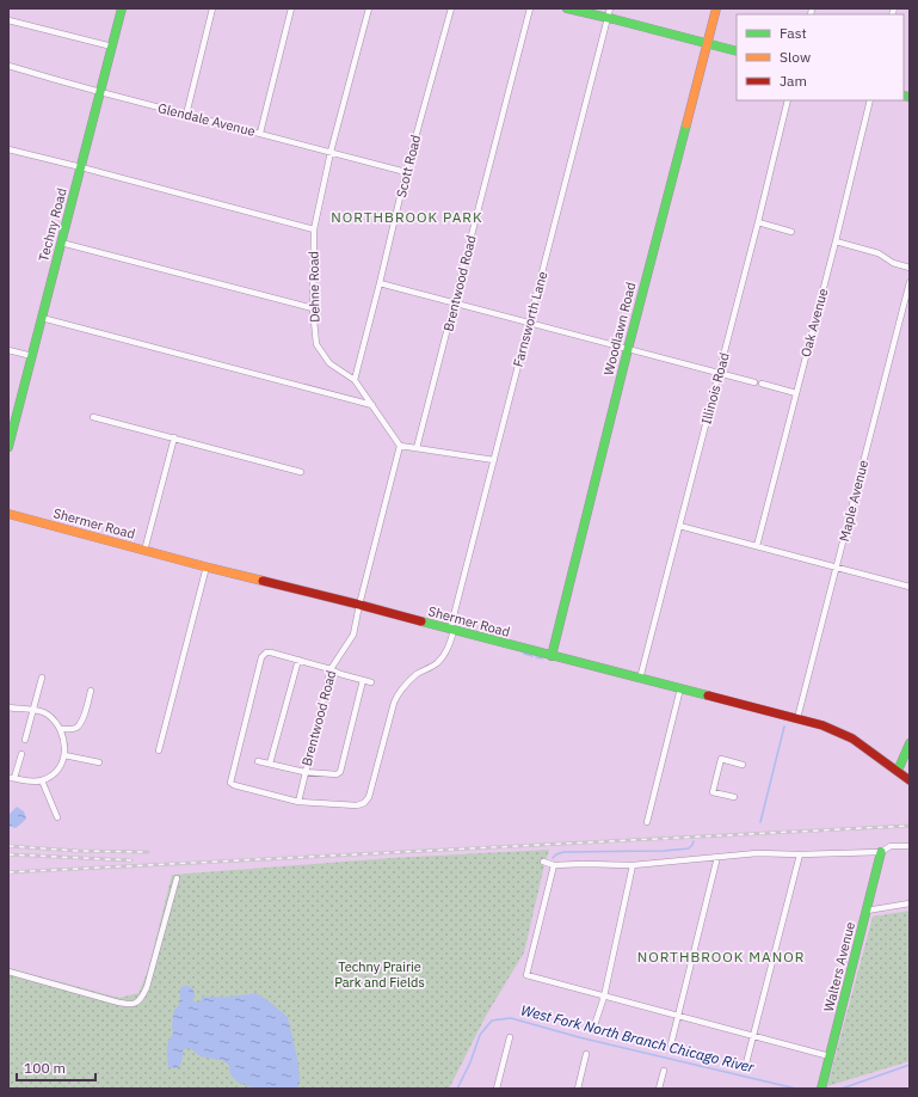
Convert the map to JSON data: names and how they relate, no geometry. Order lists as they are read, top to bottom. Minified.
{"streets":{"main road":["Techny Road","Woodlawn Road","Shermer Road","Walters Avenue"],"street":["Glendale Avenue","Scott Road","Brentwood Road","Dehne Road","Farnsworth Lane","Oak Avenue","Illinois Road","Maple Avenue"]},"crossings":[["Glendale Avenue","Scott Road"],["Glendale Avenue","Techny Road"],["Glendale Avenue","Dehne Road"],["Scott Road","Dehne Road"],["Brentwood Road","Dehne Road"],["Brentwood Road","Farnsworth Lane"],["Brentwood Road","Shermer Road"],["Farnsworth Lane","Shermer Road"],["Woodlawn Road","Shermer Road"],["Illinois Road","Shermer Road"],["Maple Avenue","Shermer Road"]],"districts":["NORTHBROOK PARK","NORTHBROOK MANOR"],"water":["West Fork North Branch Chicago River"],"parks":["Techny Prairie Park and Fields"],"legend":["Fast","Slow","Jam"],"scale_bar":"100 m"}
